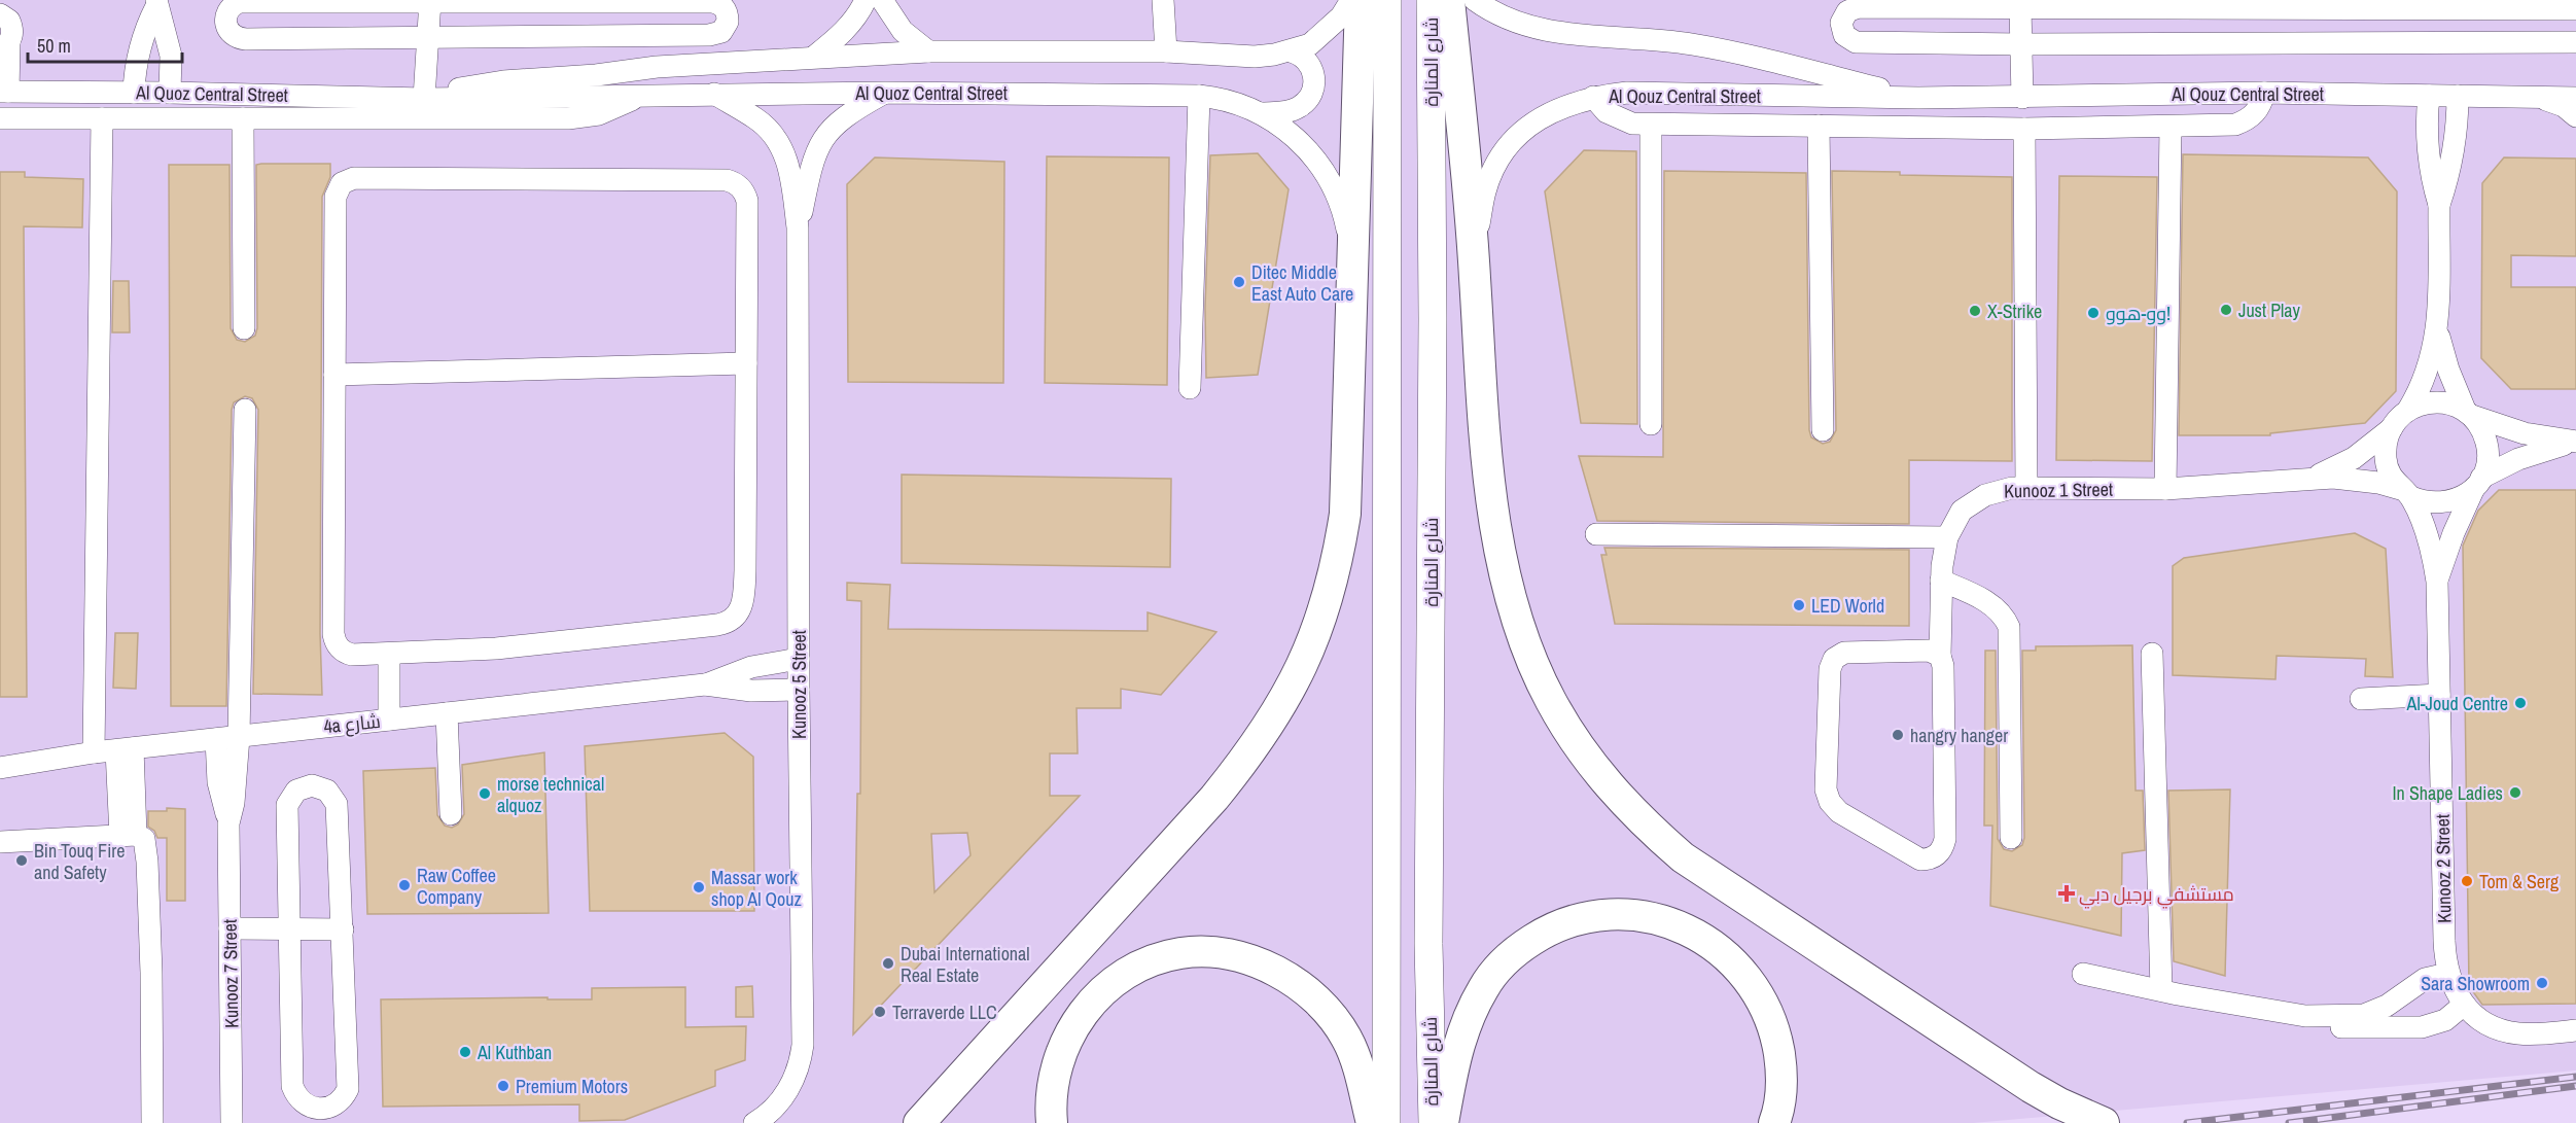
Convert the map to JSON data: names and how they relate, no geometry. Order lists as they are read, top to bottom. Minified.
{"streets":{"main road":["شارع المنارة"],"street":["Al Quoz Central Street","Al Qouz Central Street","Kunooz 1 Street","Kunooz 5 Street","4a شارع","Kunooz 2 Street","Kunooz 7 Street"]},"crossings":[["Al Quoz Central Street","Kunooz 5 Street"],["Kunooz 1 Street","Kunooz 2 Street"],["Kunooz 5 Street","4a شارع"],["4a شارع","Kunooz 7 Street"]],"places":{"other":["Ditec Middle East Auto Care","Just Play","X-Strike","وو-هوو!","LED World","Al-Joud Centre","hangry hanger","In Shape Ladies","morse technical alquoz","Bin Touq Fire and Safety","Tom & Serg","Raw Coffee Company","Massar work shop Al Qouz","Dubai International Real Estate","Sara Showroom","Terraverde LLC","Al Kuthban","Premium Motors"],"health":["مستشفي برجيل دبي"]},"scale_bar":"50 m"}
